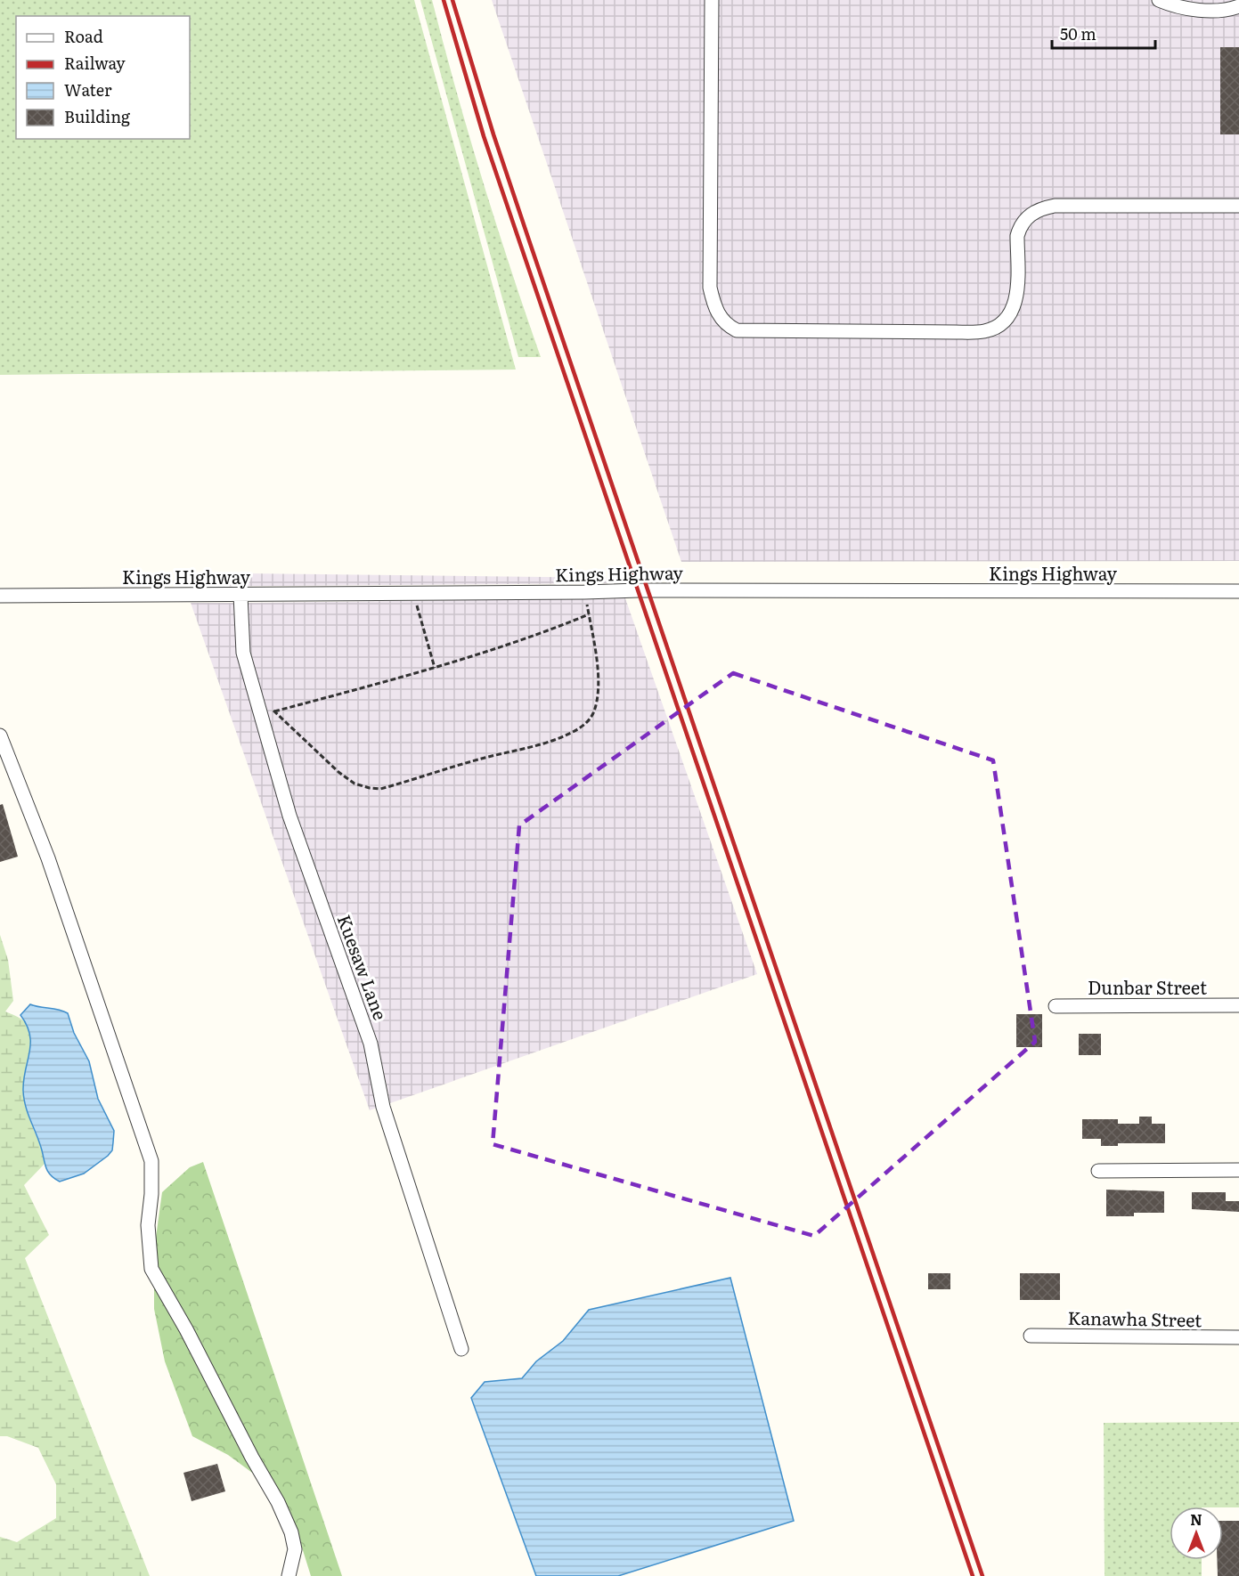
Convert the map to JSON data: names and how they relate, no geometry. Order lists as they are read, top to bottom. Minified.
{"streets":{"street":["Kings Highway","Kuesaw Lane","Dunbar Street","Kanawha Street"]},"crossings":[["Kings Highway","Kuesaw Lane"]],"legend":["Road","Railway","Water","Building"],"scale_bar":"50 m","north":"top"}
